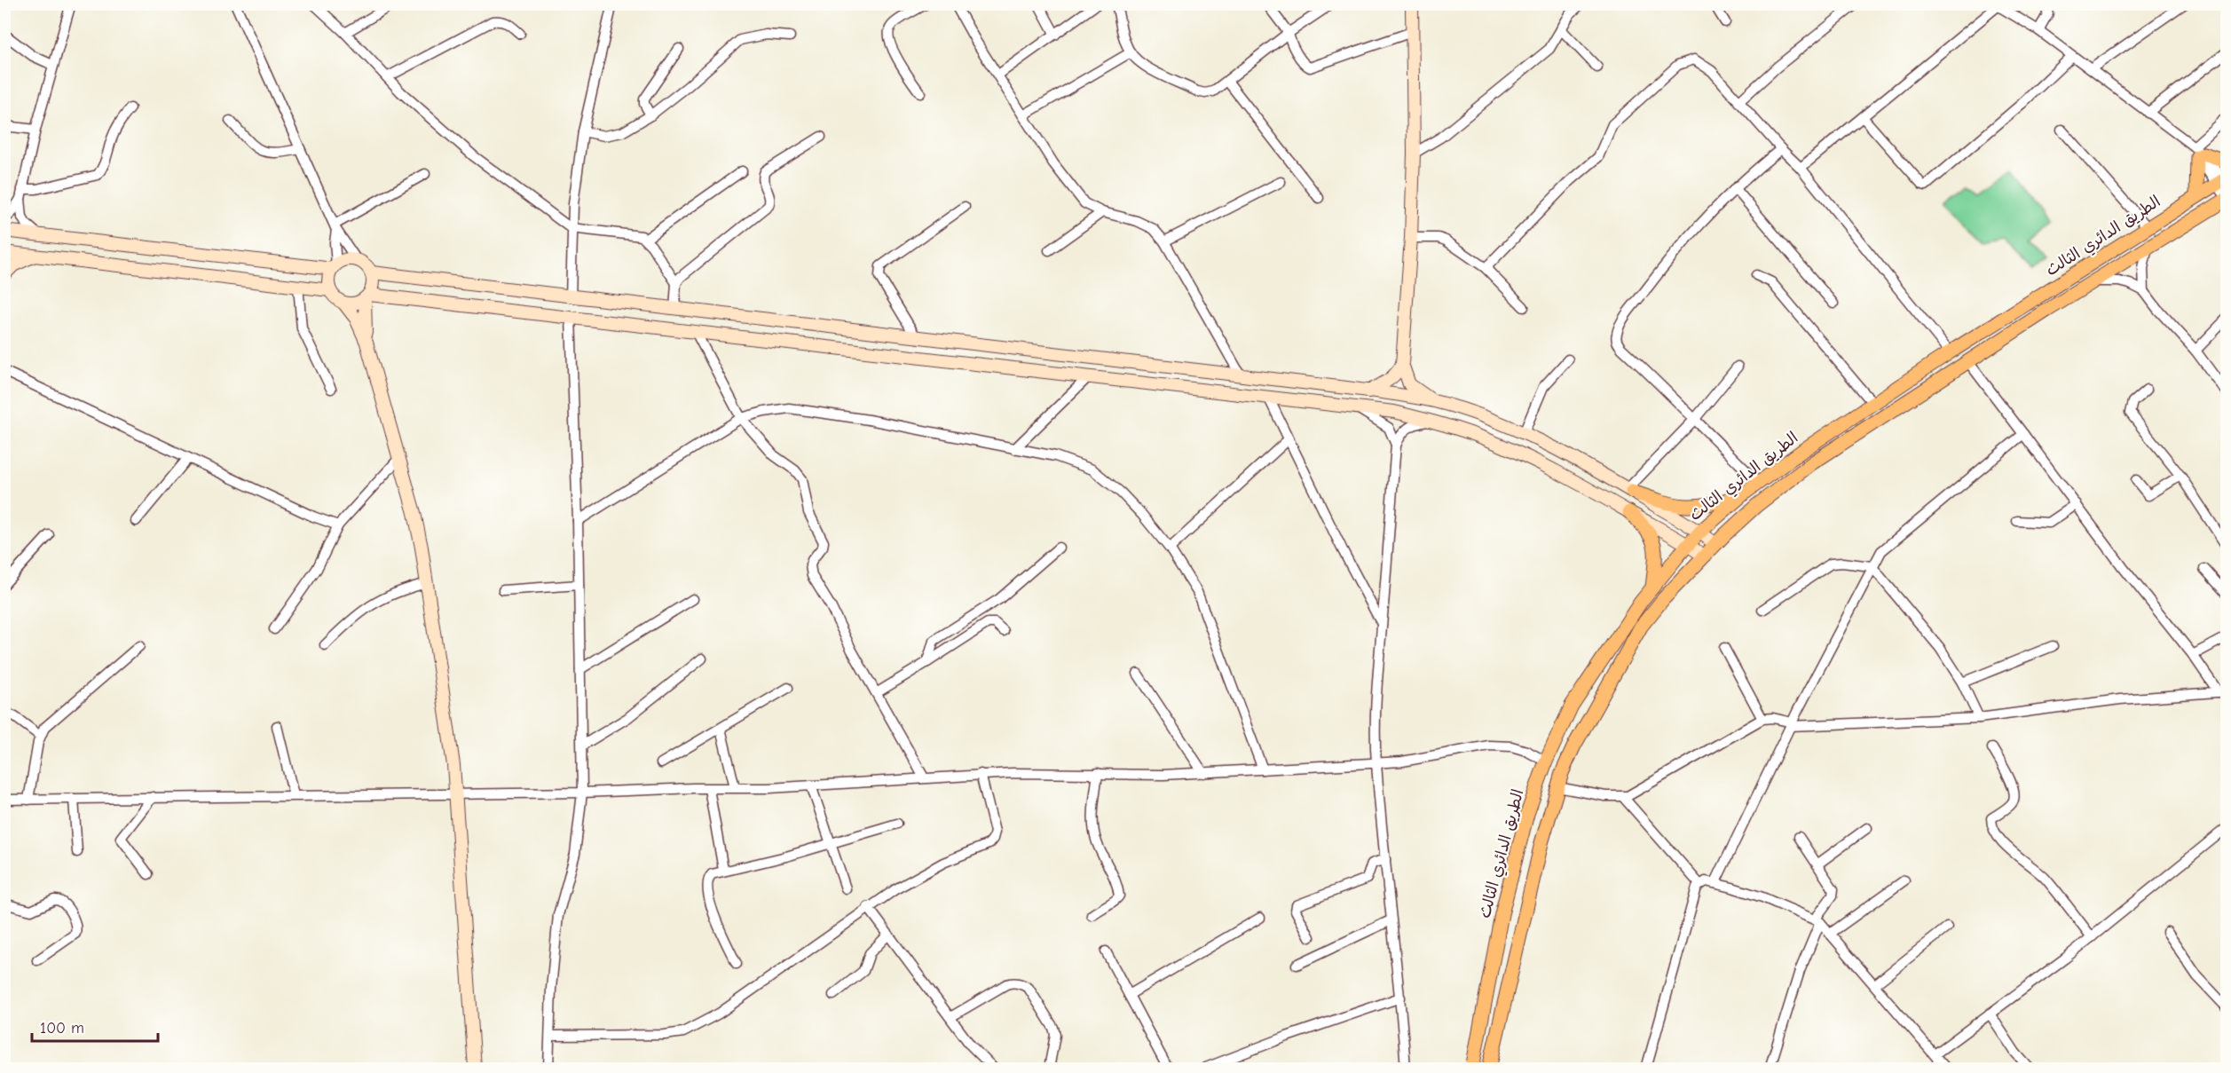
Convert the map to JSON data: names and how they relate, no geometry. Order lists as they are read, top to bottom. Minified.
{"streets":{"main road":["الطريق الدائري الثالث"]},"scale_bar":"100 m"}
